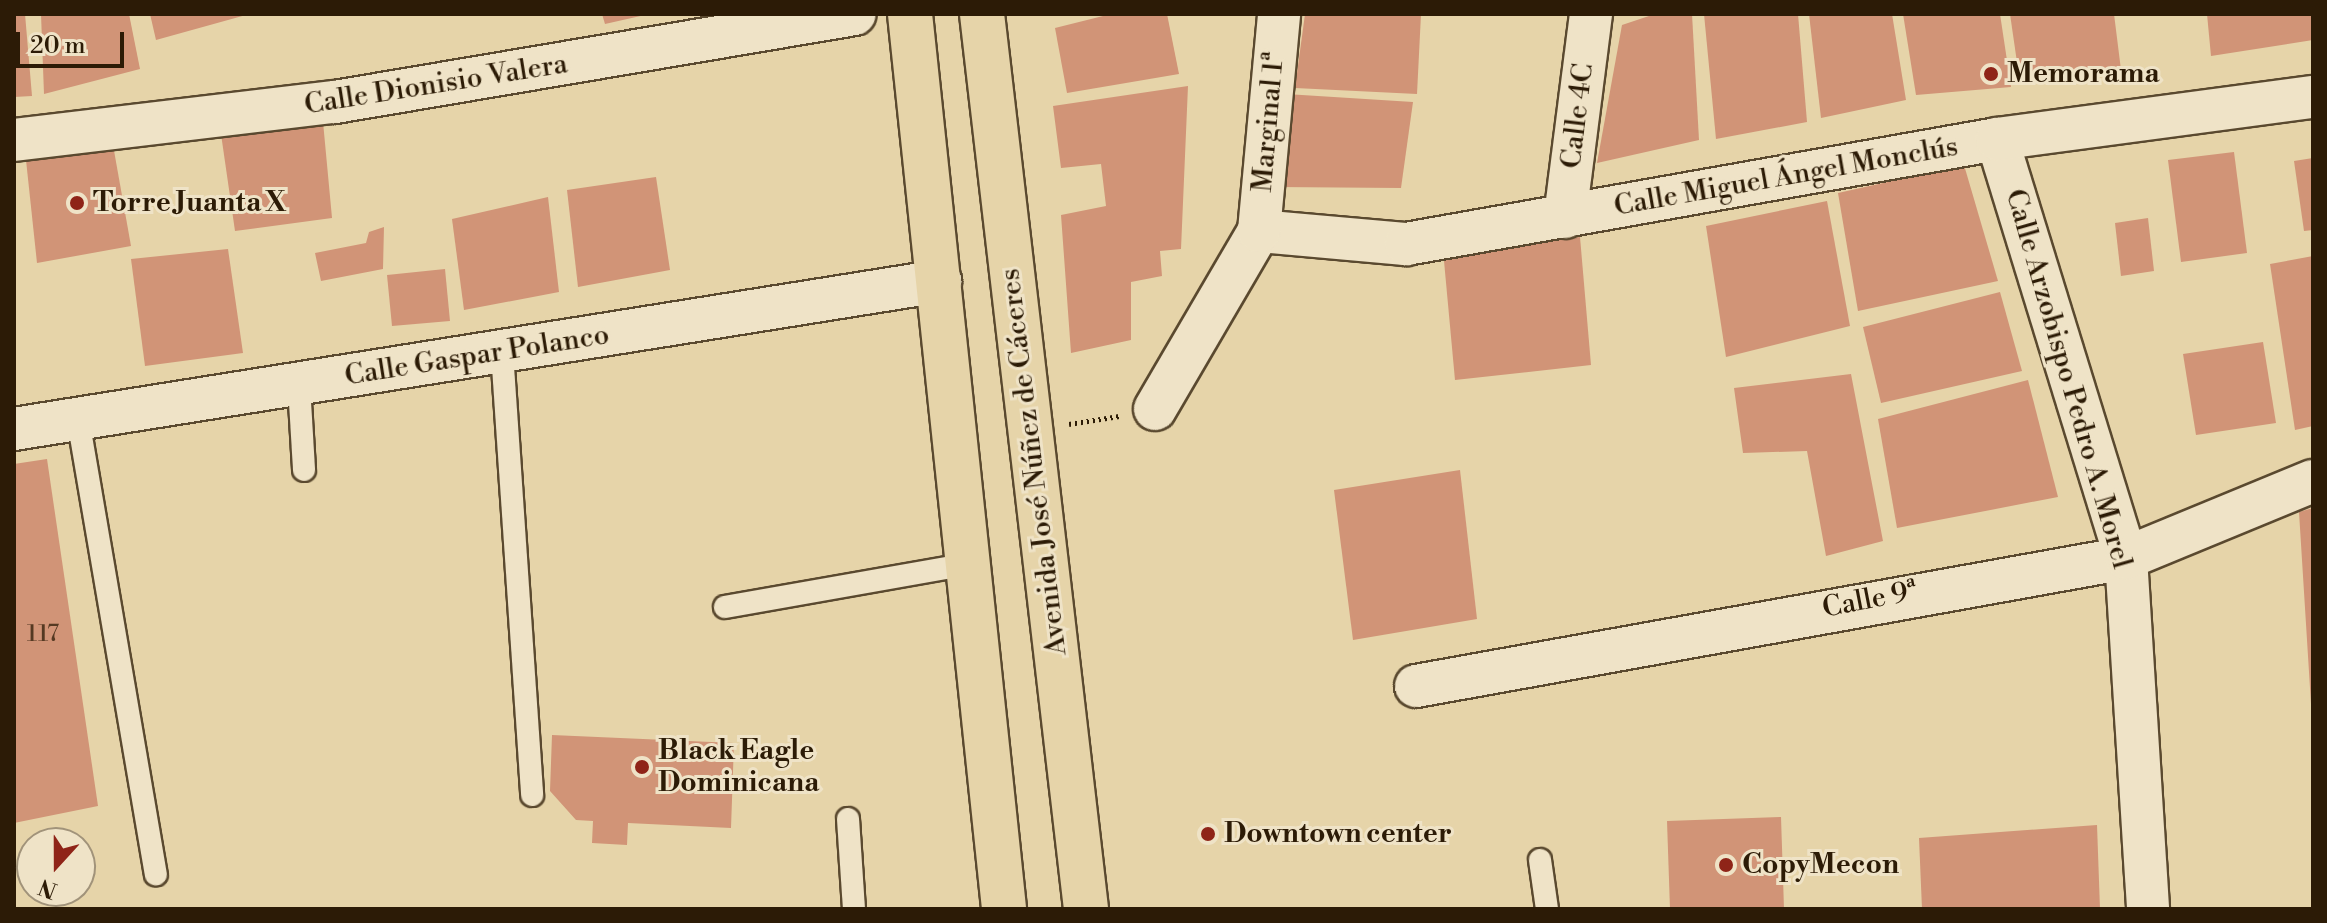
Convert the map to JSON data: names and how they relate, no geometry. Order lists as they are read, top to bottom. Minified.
{"streets":{"main road":["Avenida José Núñez de Cáceres"],"street":["Calle Dionisio Valera","Calle 4C","Marginal 1ª","Calle Miguel Ángel Monclús","Calle Gaspar Polanco","Calle Arzobispo Pedro A. Morel","Calle 9ª"]},"crossings":[["Calle 4C","Calle Miguel Ángel Monclús"],["Marginal 1ª","Calle Miguel Ángel Monclús"],["Calle Miguel Ángel Monclús","Calle Arzobispo Pedro A. Morel"],["Calle Arzobispo Pedro A. Morel","Calle 9ª"]],"places":["Memorama","Torre Juanta X","Black Eagle Dominicana","Downtown center","CopyMecon"],"house_numbers":["117"],"scale_bar":"20 m","north":"bottom"}
